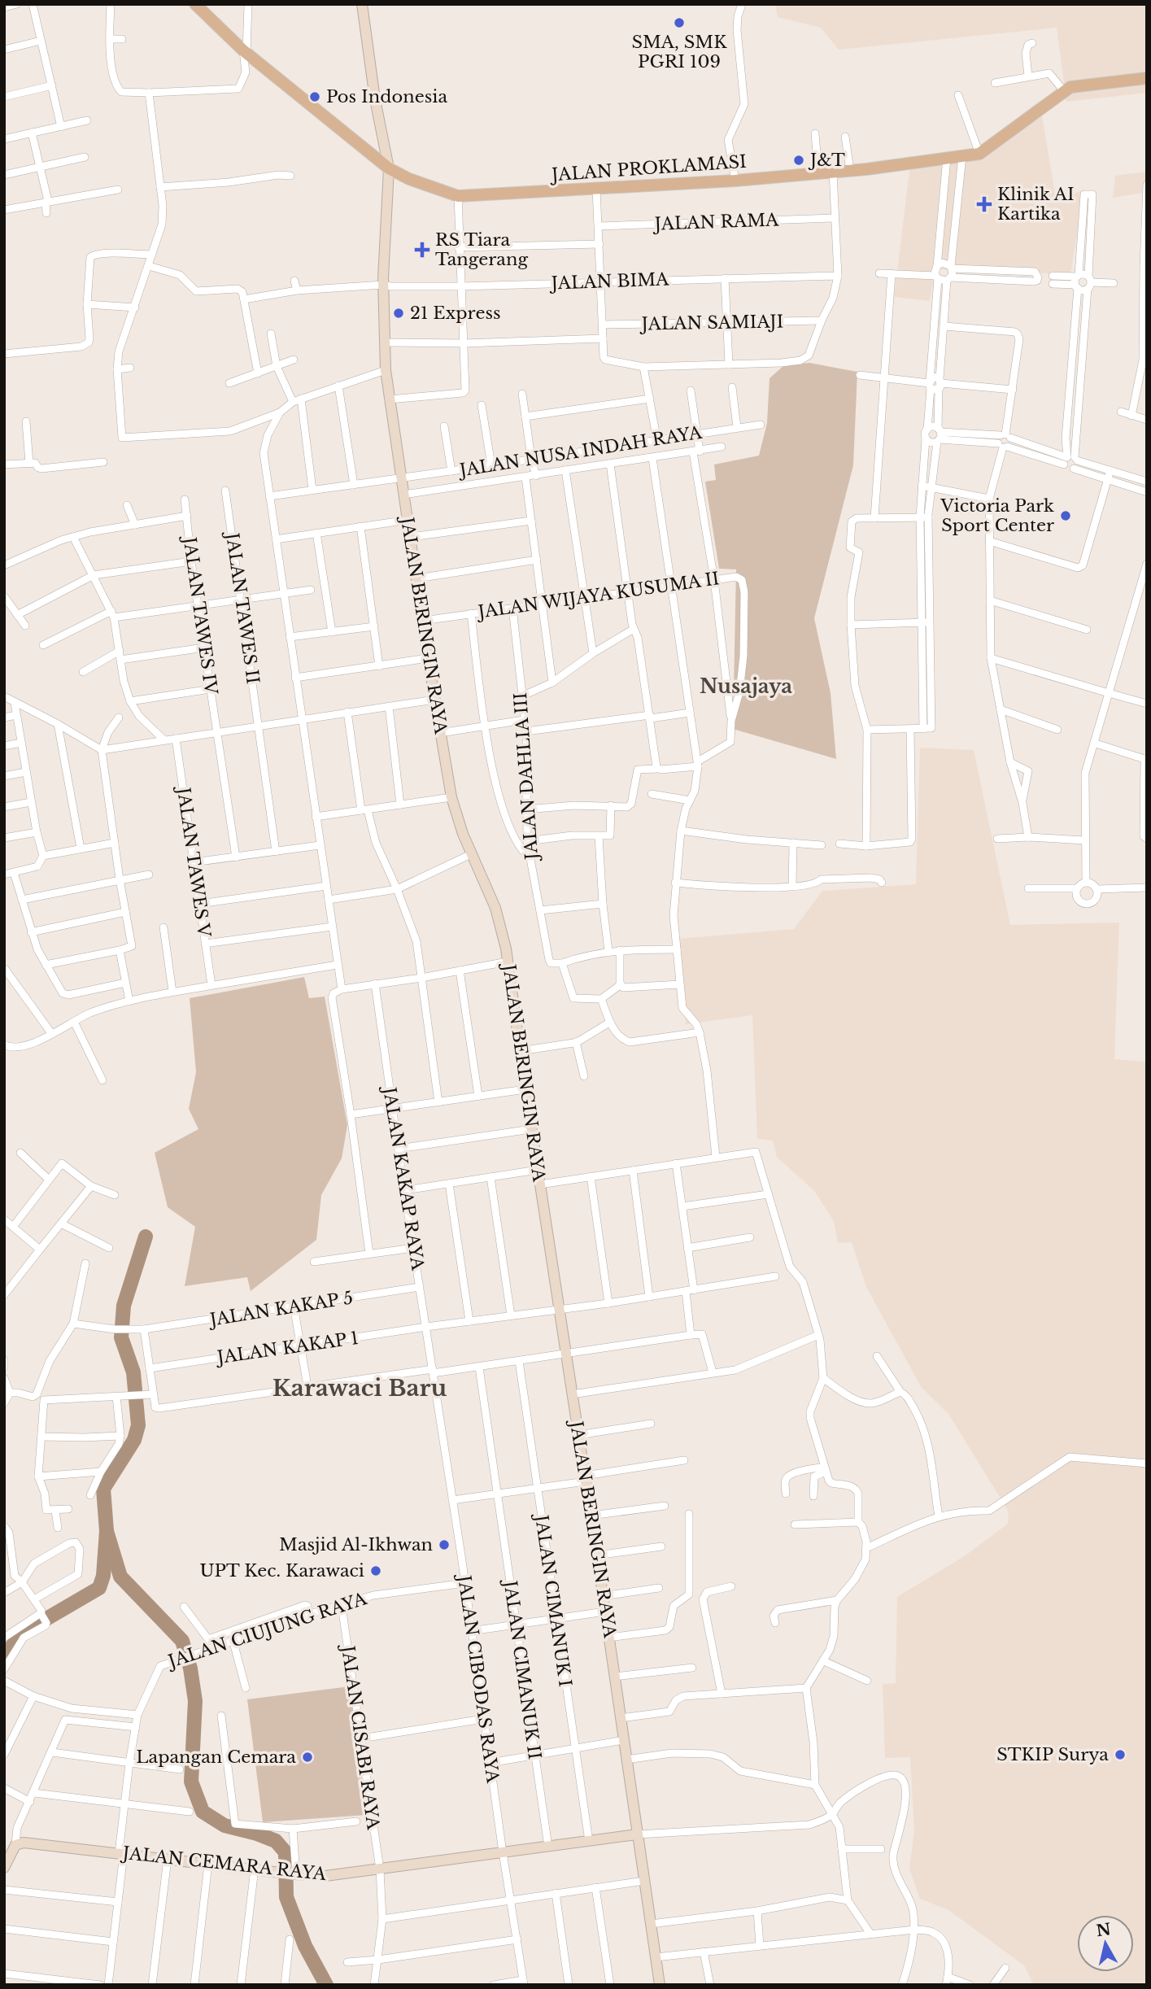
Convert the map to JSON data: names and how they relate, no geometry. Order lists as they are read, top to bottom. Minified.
{"streets":{"main road":["JALAN PROKLAMASI"],"street":["JALAN RAMA","JALAN BIMA","JALAN SAMIAJI","JALAN NUSA INDAH RAYA","JALAN WIJAYA KUSUMA II","JALAN TAWES II","JALAN TAWES IV","JALAN BERINGIN RAYA","JALAN DAHLIA III","JALAN TAWES V","JALAN KAKAP RAYA","JALAN KAKAP 5","JALAN KAKAP 1","JALAN CIMANUK I","JALAN CIUJUNG RAYA","JALAN CIMANUK II","JALAN CIBODAS RAYA","JALAN CISABI RAYA","JALAN CEMARA RAYA"]},"crossings":[["JALAN PROKLAMASI","JALAN BERINGIN RAYA"],["JALAN BIMA","JALAN BERINGIN RAYA"],["JALAN NUSA INDAH RAYA","JALAN BERINGIN RAYA"],["JALAN WIJAYA KUSUMA II","JALAN BERINGIN RAYA"],["JALAN WIJAYA KUSUMA II","JALAN DAHLIA III"],["JALAN BERINGIN RAYA","JALAN KAKAP 1"],["JALAN BERINGIN RAYA","JALAN CEMARA RAYA"],["JALAN KAKAP RAYA","JALAN KAKAP 5"],["JALAN KAKAP RAYA","JALAN KAKAP 1"],["JALAN KAKAP RAYA","JALAN CIBODAS RAYA"],["JALAN CIMANUK I","JALAN CEMARA RAYA"],["JALAN CIUJUNG RAYA","JALAN CIBODAS RAYA"],["JALAN CIUJUNG RAYA","JALAN CISABI RAYA"],["JALAN CIUJUNG RAYA","JALAN CEMARA RAYA"],["JALAN CIMANUK II","JALAN CEMARA RAYA"],["JALAN CIBODAS RAYA","JALAN CEMARA RAYA"],["JALAN CISABI RAYA","JALAN CEMARA RAYA"]],"districts":["Nusajaya","Karawaci Baru"],"places":{"other":["SMA, SMK PGRI 109","Pos Indonesia","J&T","21 Express","Victoria Park Sport Center","Masjid Al-Ikhwan","UPT Kec. Karawaci","STKIP Surya","Lapangan Cemara"],"health":["Klinik AI Kartika","RS Tiara Tangerang"]},"north":"top"}
